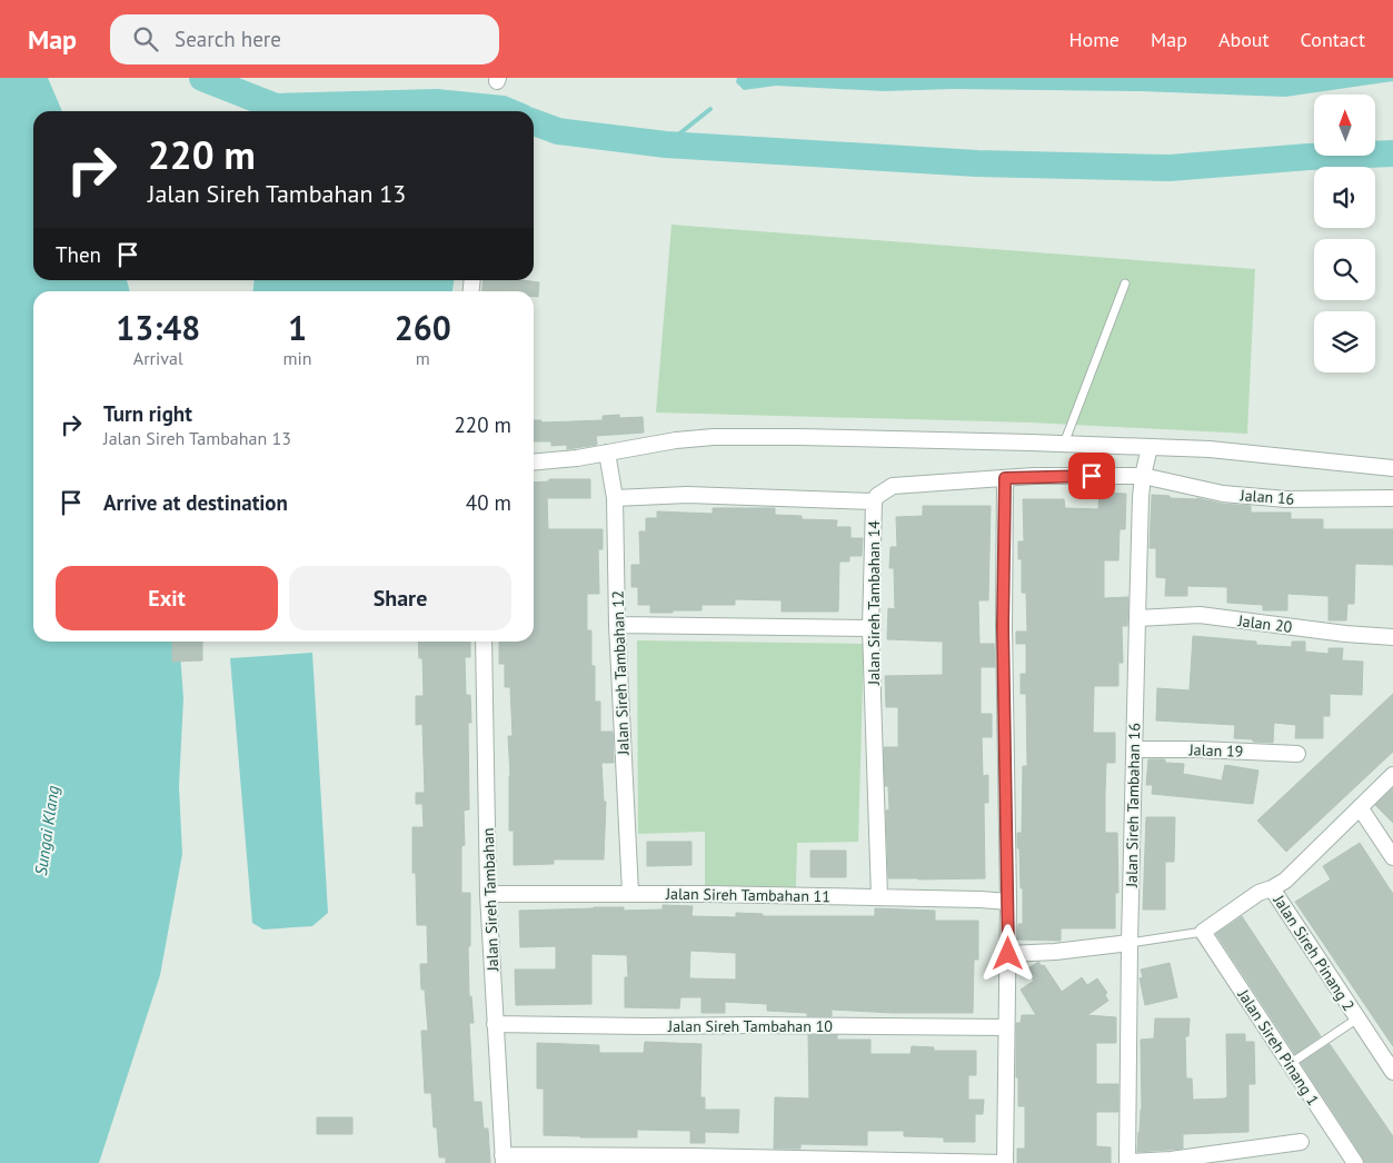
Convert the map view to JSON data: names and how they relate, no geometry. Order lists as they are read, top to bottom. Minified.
{"streets":{"street":["Jalan 16","Jalan Sireh Tambahan 14","Jalan 20","Jalan Sireh Tambahan 12","Jalan 19","Jalan Sireh Tambahan 16","Jalan Sireh Tambahan 11","Jalan Sireh Tambahan","Jalan Sireh Pinang 2","Jalan Sireh Tambahan 10","Jalan Sireh Pinang 1"]},"crossings":[["Jalan 16","Jalan Sireh Tambahan 14"],["Jalan 16","Jalan Sireh Tambahan 16"],["Jalan Sireh Tambahan 14","Jalan Sireh Tambahan 12"],["Jalan Sireh Tambahan 14","Jalan Sireh Tambahan 11"],["Jalan 20","Jalan Sireh Tambahan 16"],["Jalan Sireh Tambahan 12","Jalan Sireh Tambahan 11"],["Jalan 19","Jalan Sireh Tambahan 16"],["Jalan Sireh Tambahan 11","Jalan Sireh Tambahan"],["Jalan Sireh Tambahan","Jalan Sireh Tambahan 10"]],"water":["Sungai Klang"],"north":"top","page":{"header":"Map","search":"Search here","nav":["Home","Map","About","Contact"],"turn":["220 m","Jalan Sireh Tambahan 13"],"then":"Then","eta":["13:48","Arrival","1","min","260","m"],"list":[{"name":"Turn right","note":"Jalan Sireh Tambahan 13","value":"220 m"},{"name":"Arrive at destination","value":"40 m"}],"buttons":["Exit","Share"]}}
